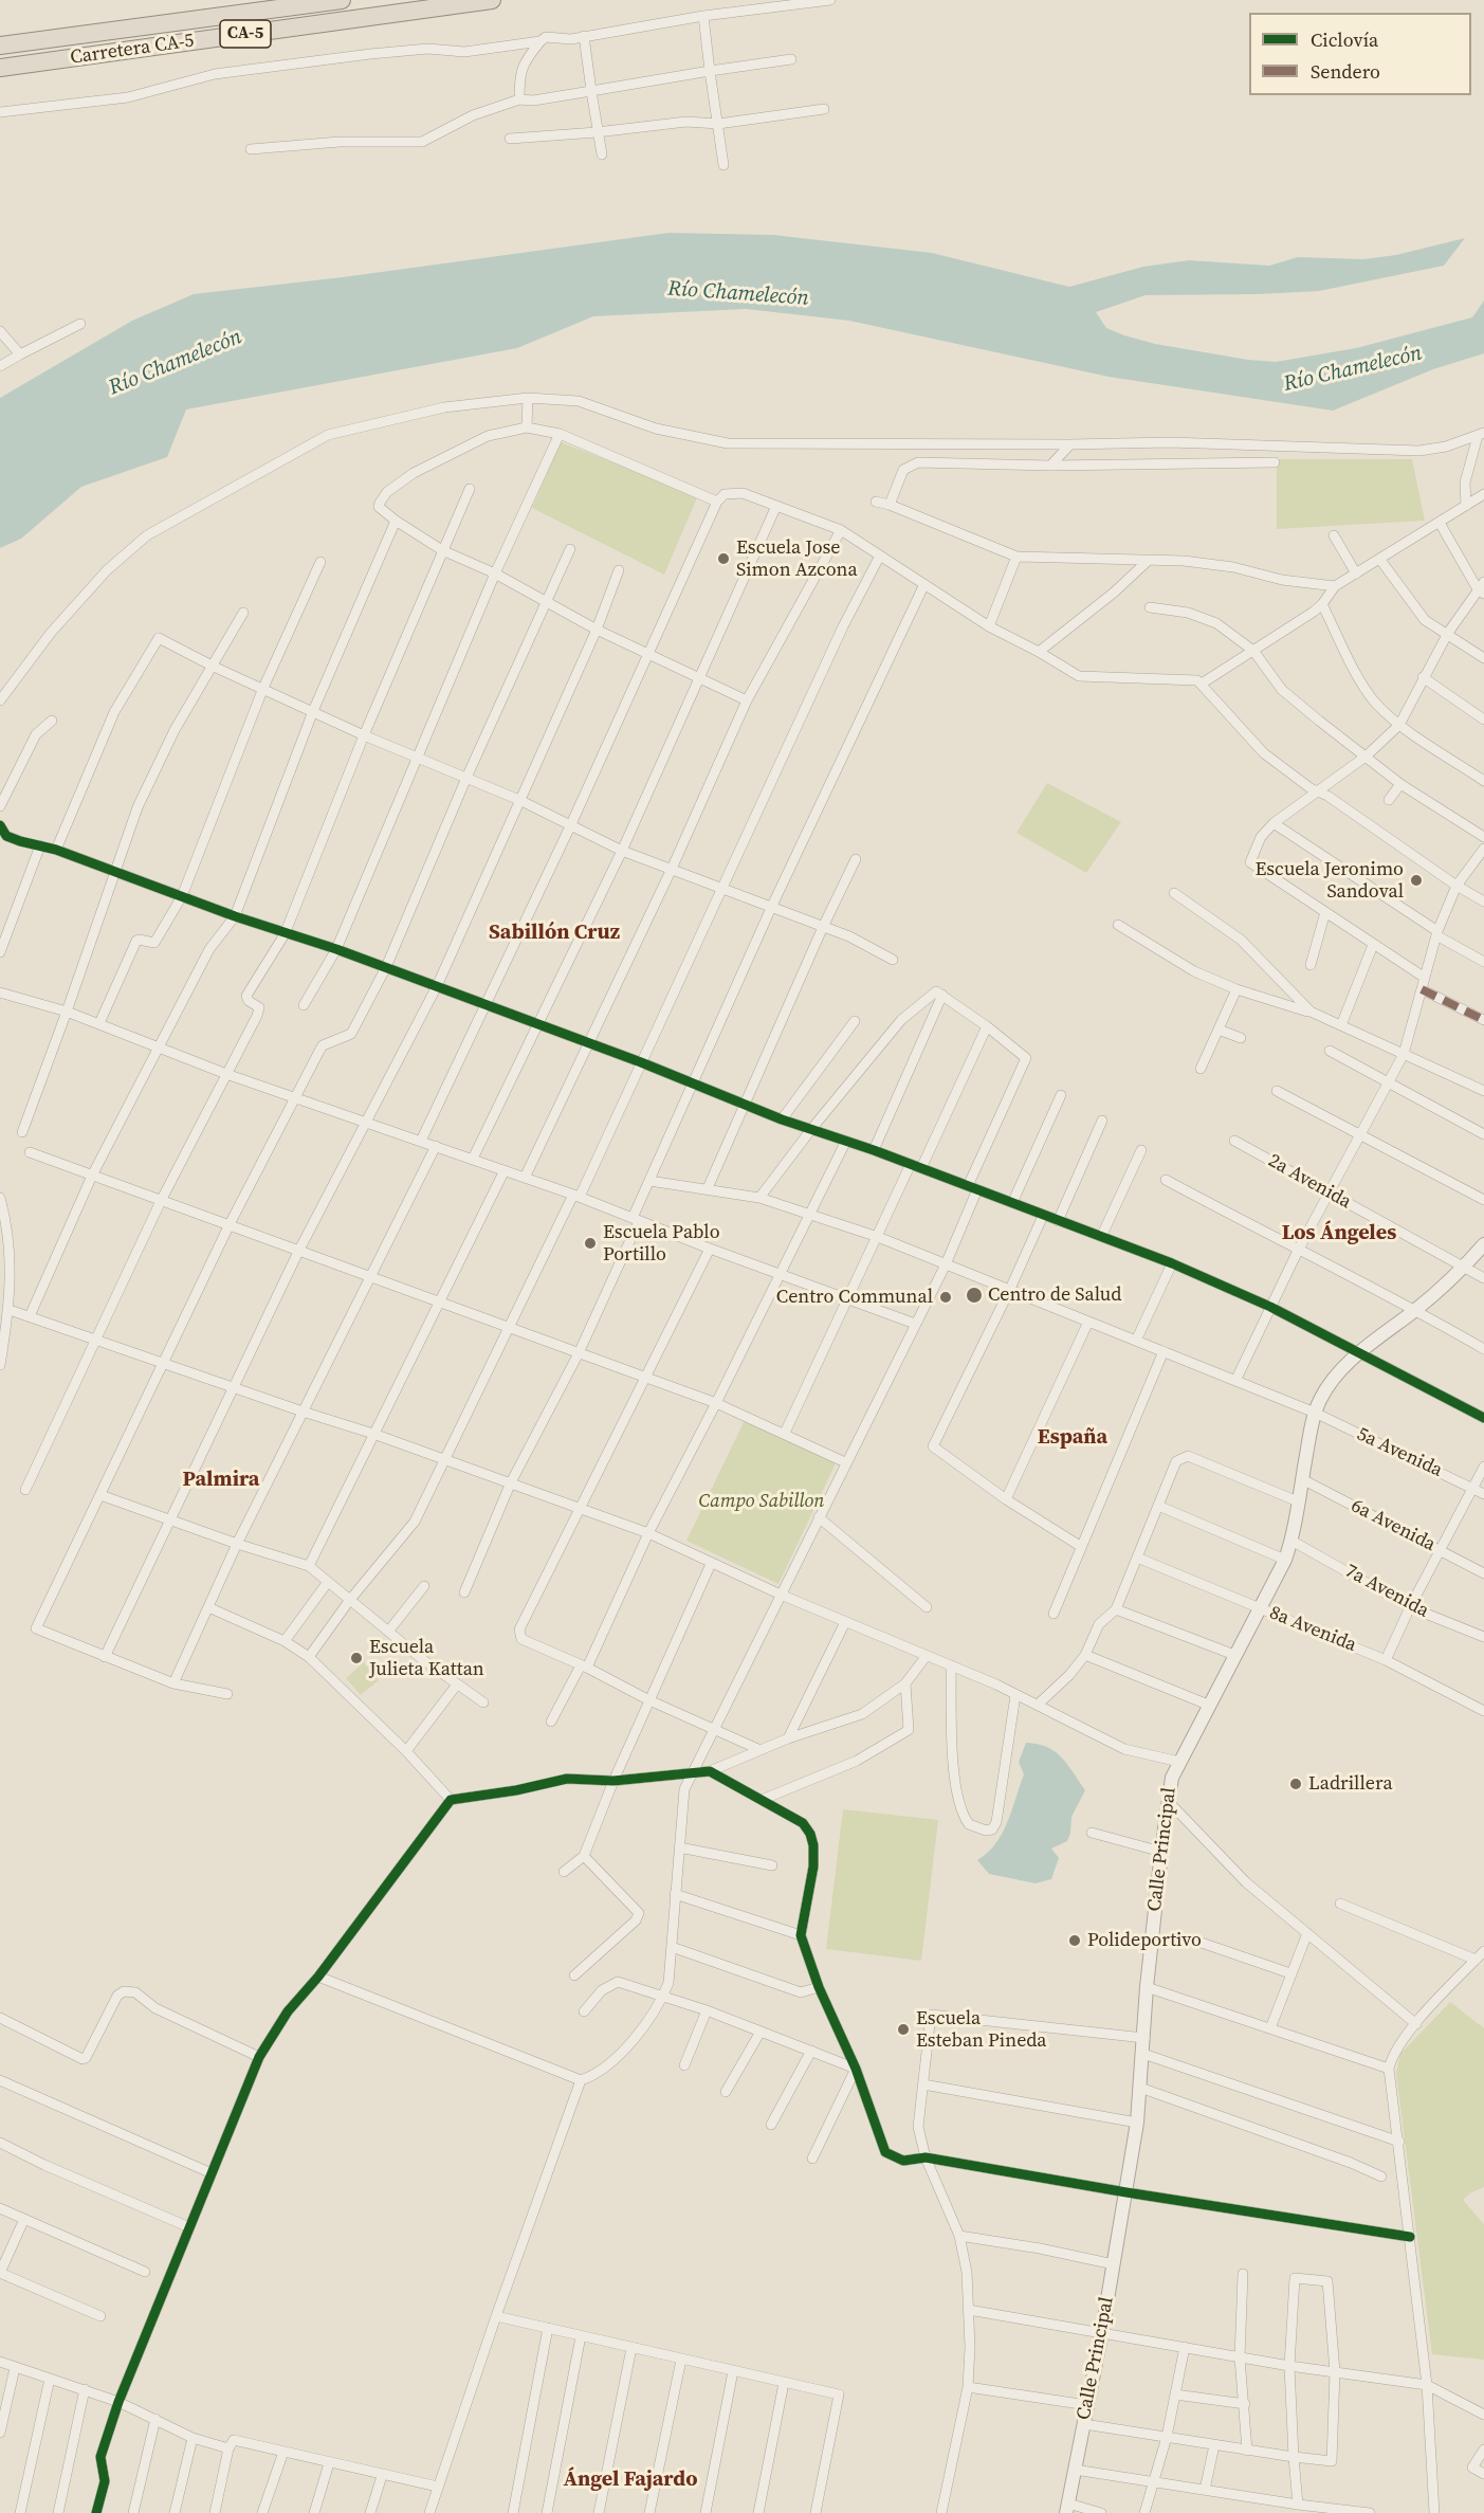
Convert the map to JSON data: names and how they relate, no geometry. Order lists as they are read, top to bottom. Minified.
{"streets":{"highway":["CA-5","Carretera CA-5"],"street":["2a Avenida","5a Avenida","6a Avenida","7a Avenida","8a Avenida","Calle Principal"]},"crossings":[["2a Avenida","Calle Principal"],["5a Avenida","Calle Principal"],["6a Avenida","Calle Principal"],["7a Avenida","Calle Principal"],["8a Avenida","Calle Principal"]],"districts":["Sabillón Cruz","Los Ángeles","España","Palmira","Ángel Fajardo"],"water":["Río Chamelecón"],"parks":["Campo Sabillon"],"places":["Escuela Jose Simon Azcona","Escuela Jeronimo Sandoval","Escuela Pablo Portillo","Centro de Salud","Centro Communal","Escuela Julieta Kattan","Ladrillera","Polideportivo","Escuela Esteban Pineda"],"legend":["Ciclovía","Sendero"]}
